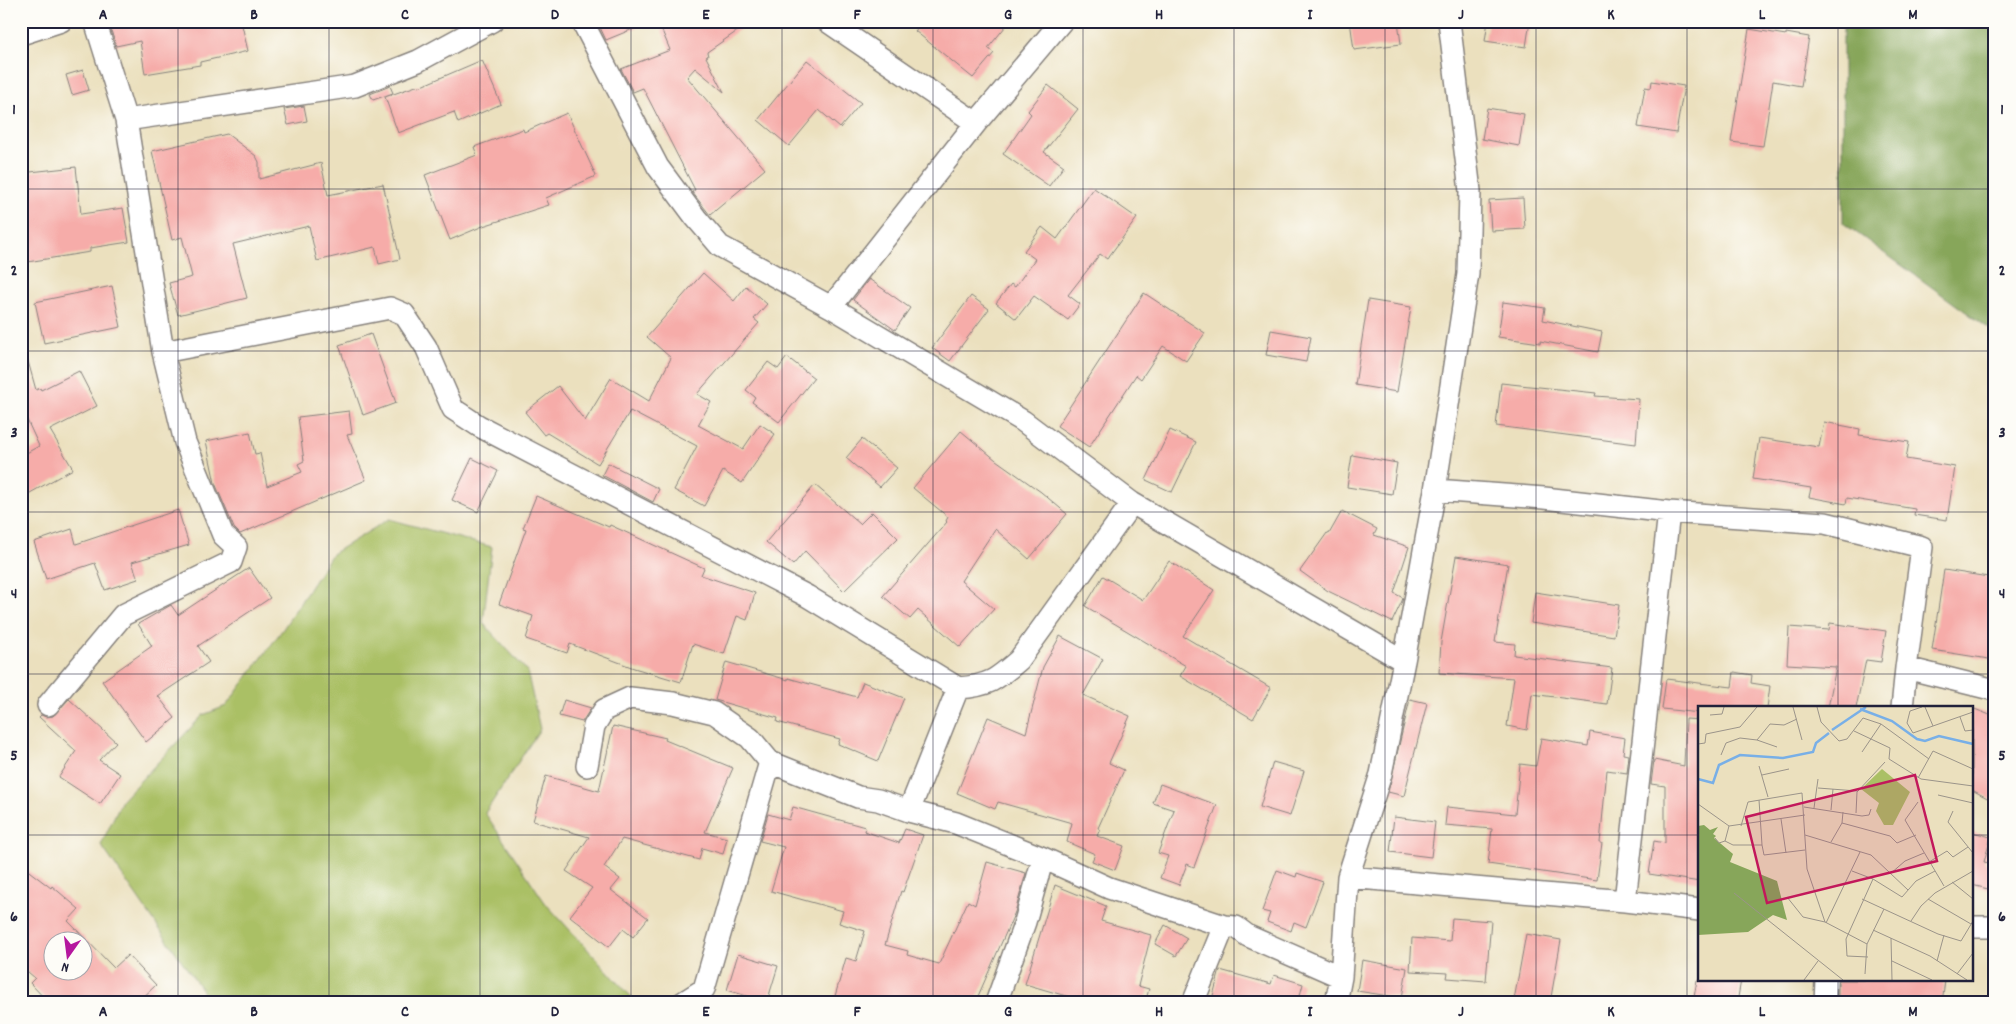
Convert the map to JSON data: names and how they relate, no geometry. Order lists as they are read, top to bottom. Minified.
{"north":"bottom","grid":{"columns":["A","B","C","D","E","F","G","H","I","J","K","L","M"],"rows":["1","2","3","4","5","6"]}}
